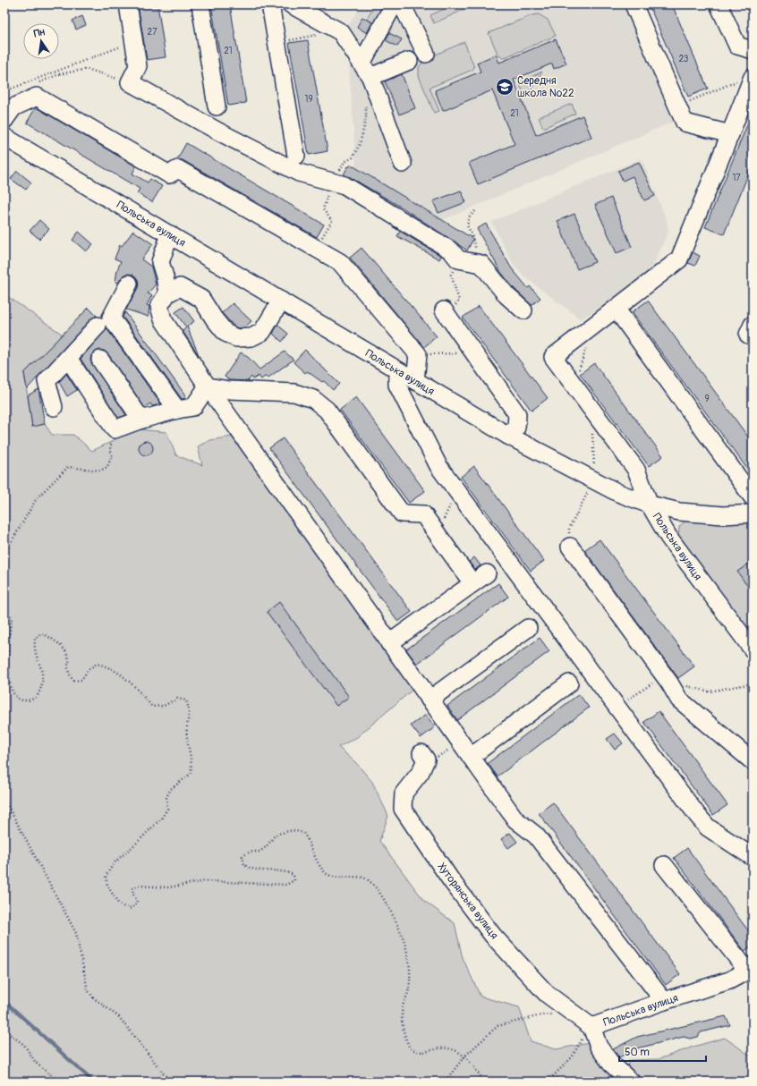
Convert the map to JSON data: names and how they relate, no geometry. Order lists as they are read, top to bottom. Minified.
{"streets":{"street":["Польська вулиця","Хуторянська вулиця"]},"crossings":[["Польська вулиця","Хуторянська вулиця"]],"places":{"school or university":["Середня школа №22"]},"house_numbers":["27","21","23","19","21","17","9"],"scale_bar":"50 m","north":"top"}
